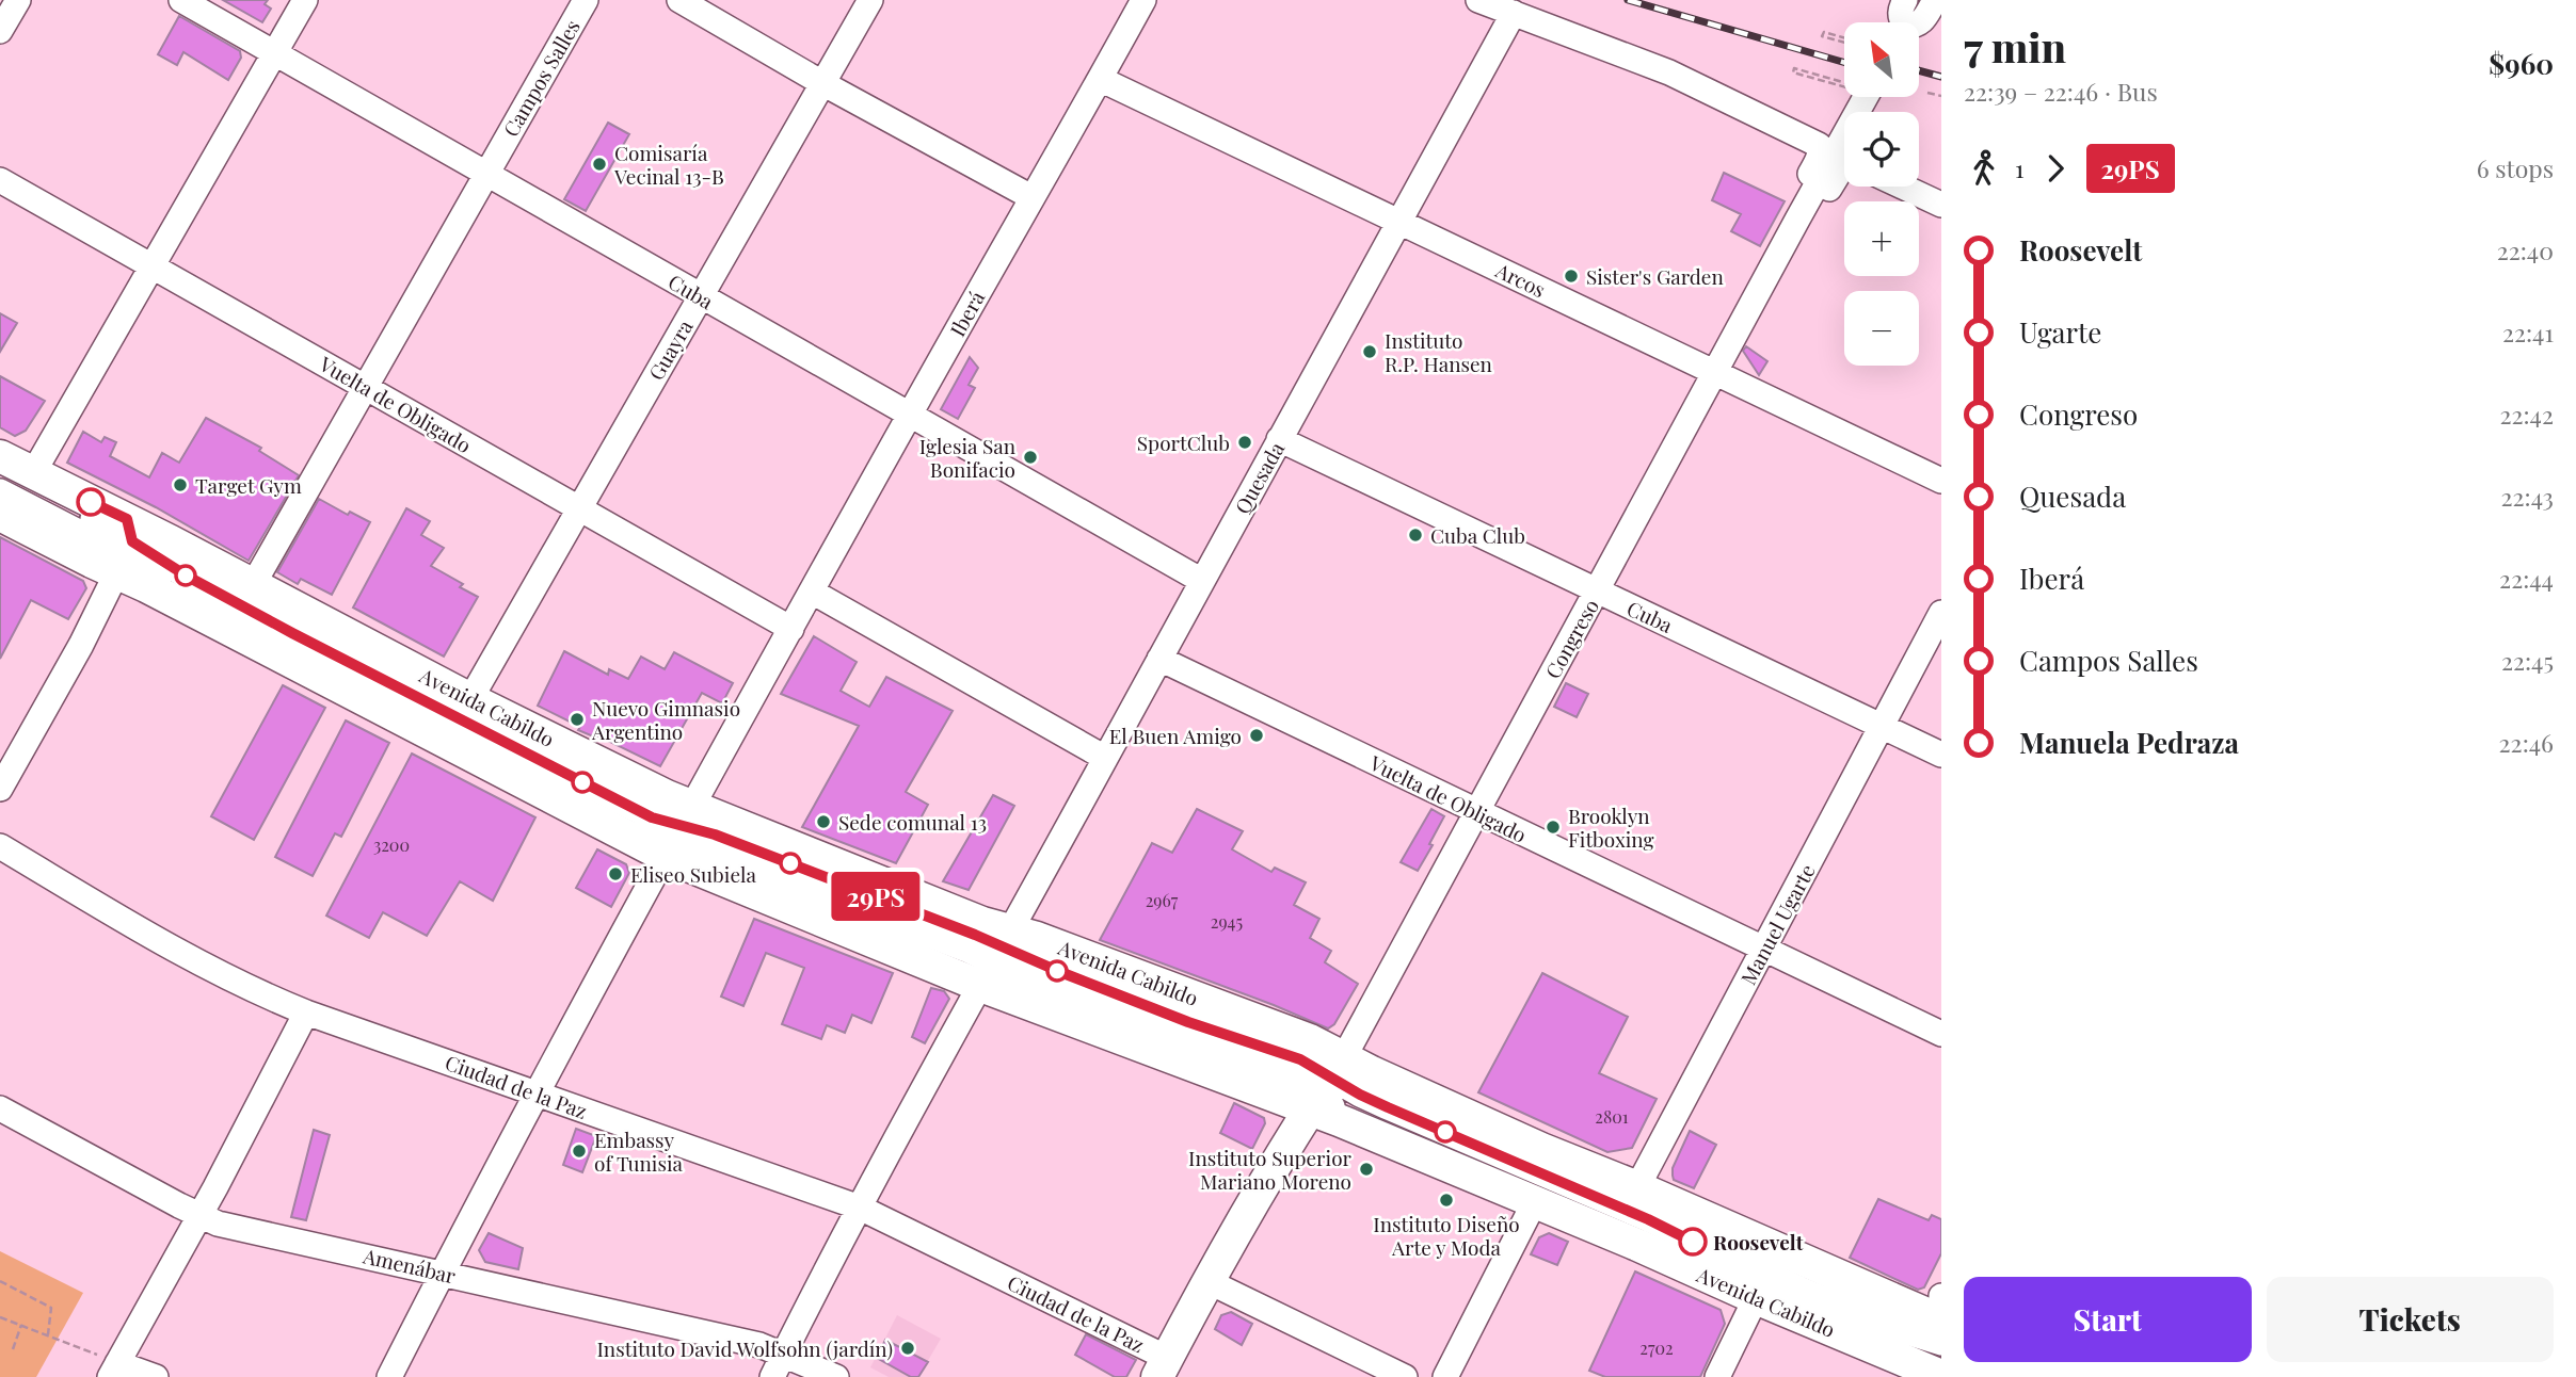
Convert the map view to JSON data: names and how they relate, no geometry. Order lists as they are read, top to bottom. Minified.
{"streets":{"main road":["Avenida Cabildo"],"street":["Campos Salles","Arcos","Cuba","Iberá","Guayra","Vuelta de Obligado","Quesada","Congreso","Manuel Ugarte","Ciudad de la Paz","Amenábar"]},"crossings":[["Campos Salles","Cuba"],["Campos Salles","Vuelta de Obligado"],["Campos Salles","Avenida Cabildo"],["Arcos","Iberá"],["Arcos","Quesada"],["Arcos","Congreso"],["Cuba","Iberá"],["Cuba","Guayra"],["Cuba","Quesada"],["Cuba","Congreso"],["Cuba","Manuel Ugarte"],["Iberá","Vuelta de Obligado"],["Iberá","Avenida Cabildo"],["Iberá","Ciudad de la Paz"],["Iberá","Amenábar"],["Guayra","Vuelta de Obligado"],["Guayra","Avenida Cabildo"],["Vuelta de Obligado","Quesada"],["Vuelta de Obligado","Congreso"],["Vuelta de Obligado","Manuel Ugarte"],["Quesada","Congreso"],["Quesada","Avenida Cabildo"],["Quesada","Ciudad de la Paz"],["Quesada","Amenábar"],["Congreso","Avenida Cabildo"],["Avenida Cabildo","Manuel Ugarte"]],"places":["Comisaría Vecinal 13-B","Sister's Garden","Instituto R.P. Hansen","SportClub","Iglesia San Bonifacio","Target Gym","Cuba Club","Nuevo Gimnasio Argentino","El Buen Amigo","Sede comunal 13","Brooklyn Fitboxing","Eliseo Subiela","Embassy of Tunisia","Instituto Superior Mariano Moreno","Instituto Diseño Arte y Moda","Roosevelt","Instituto David Wolfsohn (jardín)"],"lines":["bus line 29PS"],"house_numbers":["3200","2967","2945","2801","2702"],"north":"top left","page":{"on_map":"29PS","heading":["7 min","22:39 – 22:46 · Bus","$960"],"map_buttons":["+","−"],"legs":["1","29PS","6 stops"],"list":[{"name":"Roosevelt","value":"22:40"},{"name":"Ugarte","value":"22:41"},{"name":"Congreso","value":"22:42"},{"name":"Quesada","value":"22:43"},{"name":"Iberá","value":"22:44"},{"name":"Campos Salles","value":"22:45"},{"name":"Manuela Pedraza","value":"22:46"}],"buttons":["Start","Tickets"]}}
